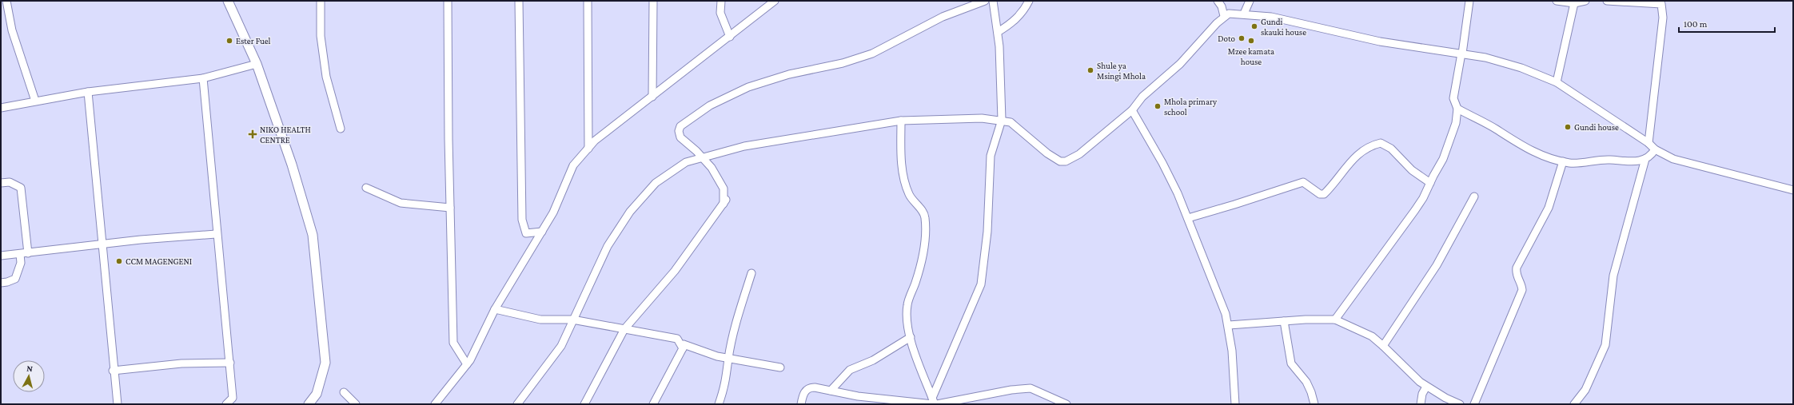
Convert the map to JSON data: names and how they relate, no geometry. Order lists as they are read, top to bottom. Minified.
{"places":{"other":["Gundi skauki house","Doto","Ester Fuel","Mzee kamata house","Shule ya Msingi Mhola","Mhola primary school","Gundi house","CCM MAGENGENI"],"health":["NIKO HEALTH CENTRE"]},"scale_bar":"100 m","north":"top"}
